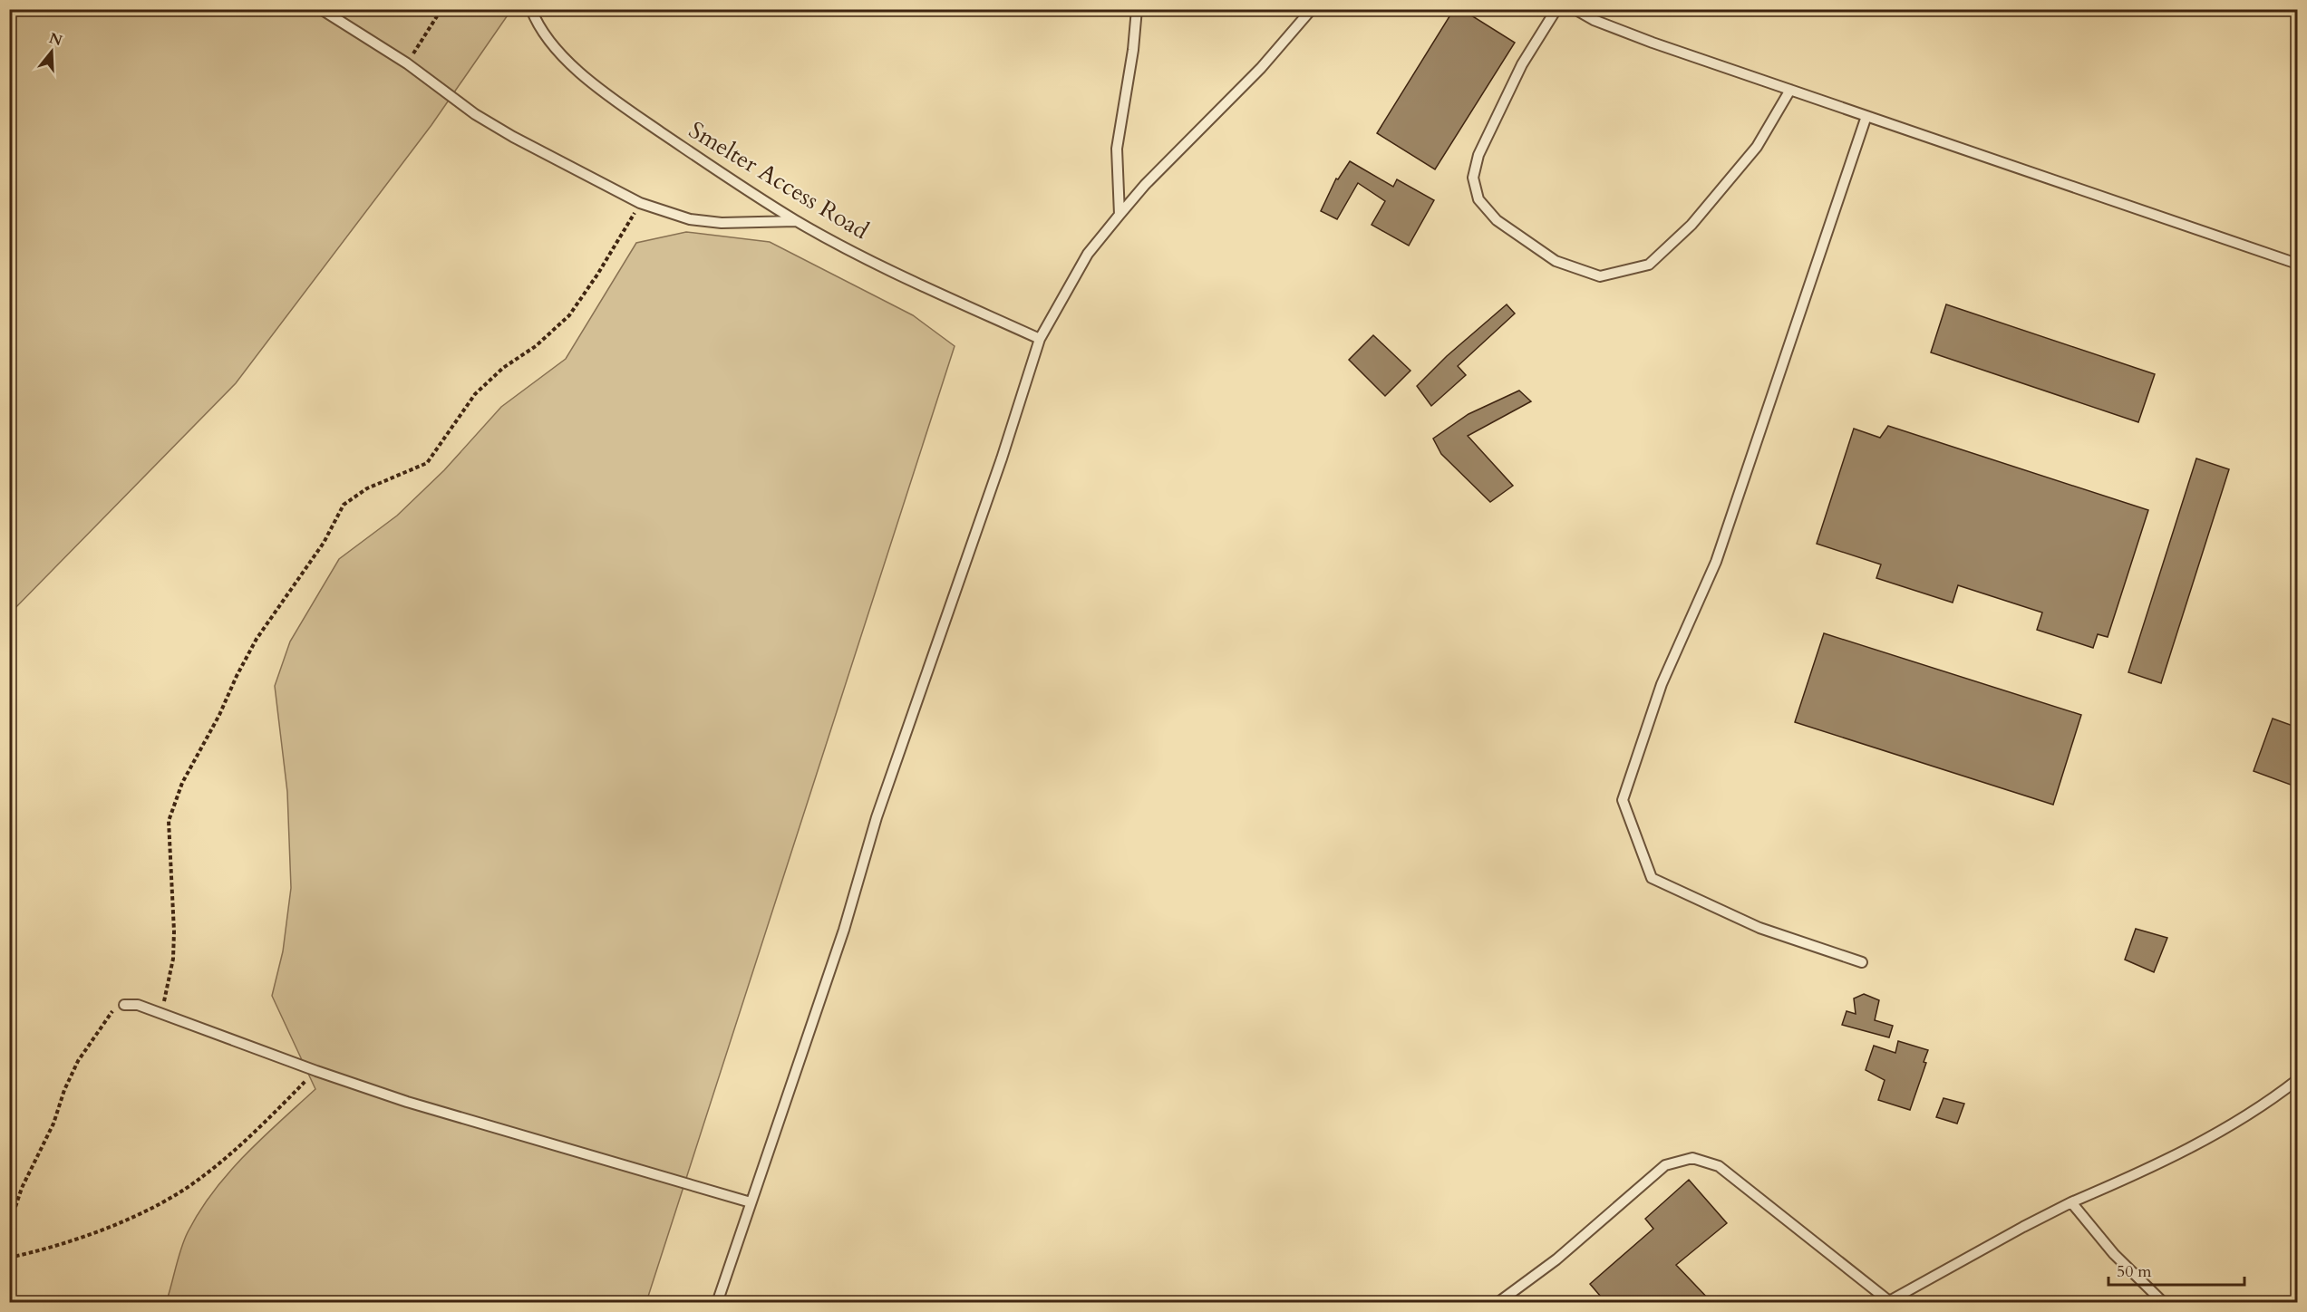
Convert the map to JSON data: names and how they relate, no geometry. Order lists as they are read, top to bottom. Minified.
{"streets":{"lane":["Smelter Access Road"]},"scale_bar":"50 m","north":"top"}
